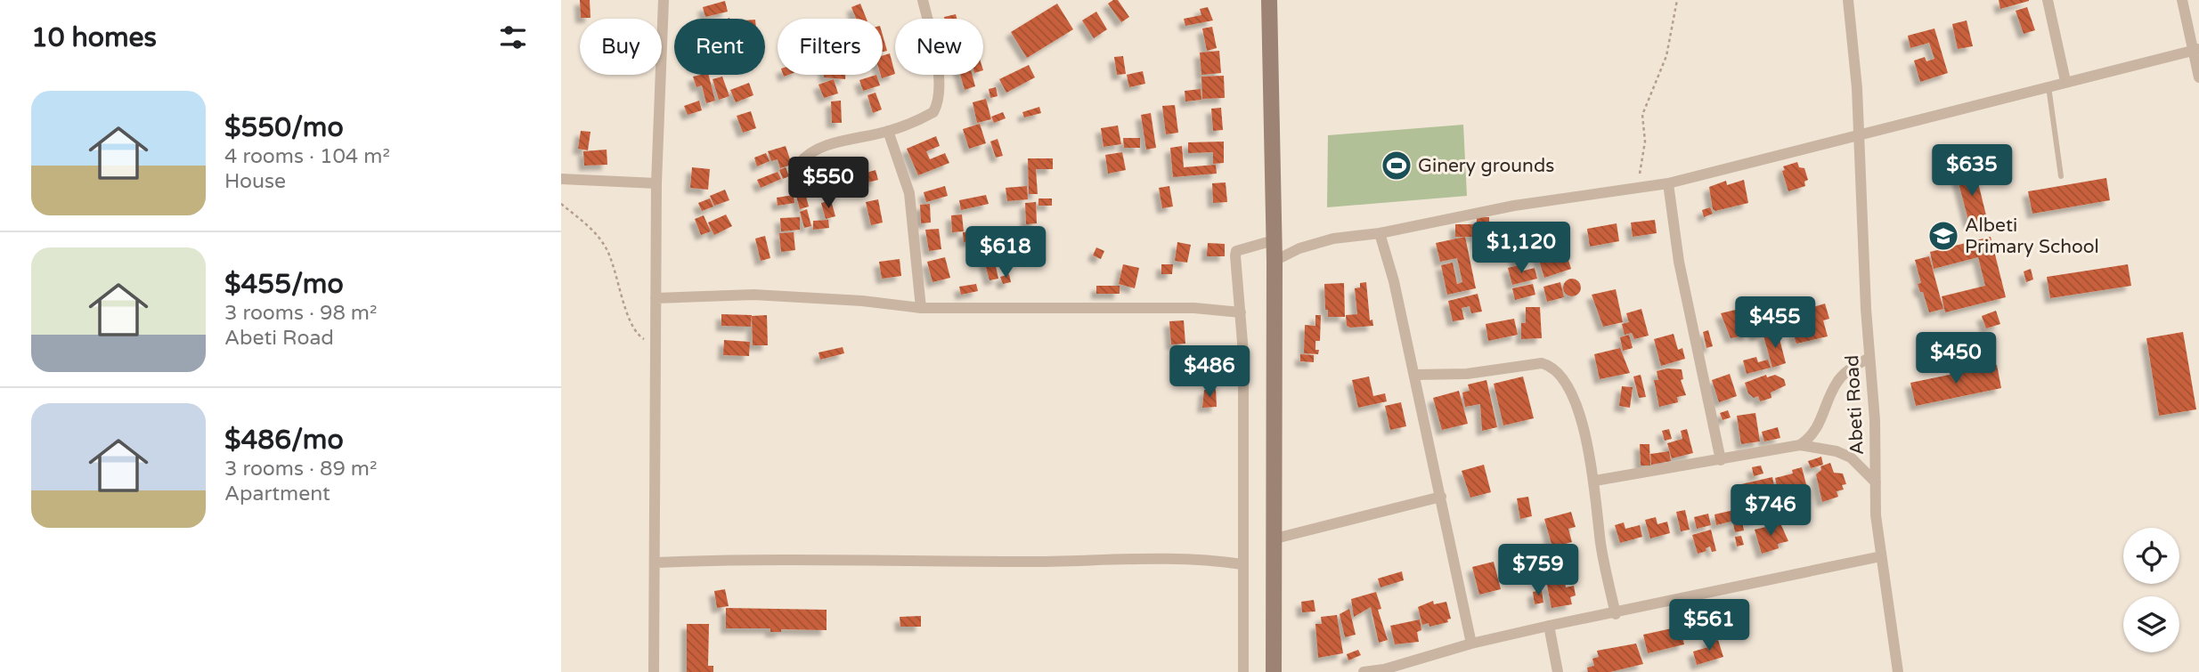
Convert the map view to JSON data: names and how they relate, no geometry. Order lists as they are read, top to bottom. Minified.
{"streets":{"street":["Abeti Road"]},"places":{"sports":["Ginery grounds"],"school or university":["Albeti Primary School"]},"page":{"heading":"10 homes","chip":["Buy","Rent","Filters","New"],"list":[{"name":"$550/mo","note":"4 rooms · 104 m² · House"},{"name":"$455/mo","note":"3 rooms · 98 m² · Abeti Road"},{"name":"$486/mo","note":"3 rooms · 89 m² · Apartment"}],"price":["$635","$550","$1,120","$618","$455","$450","$486","$746","$759","$561"]}}
